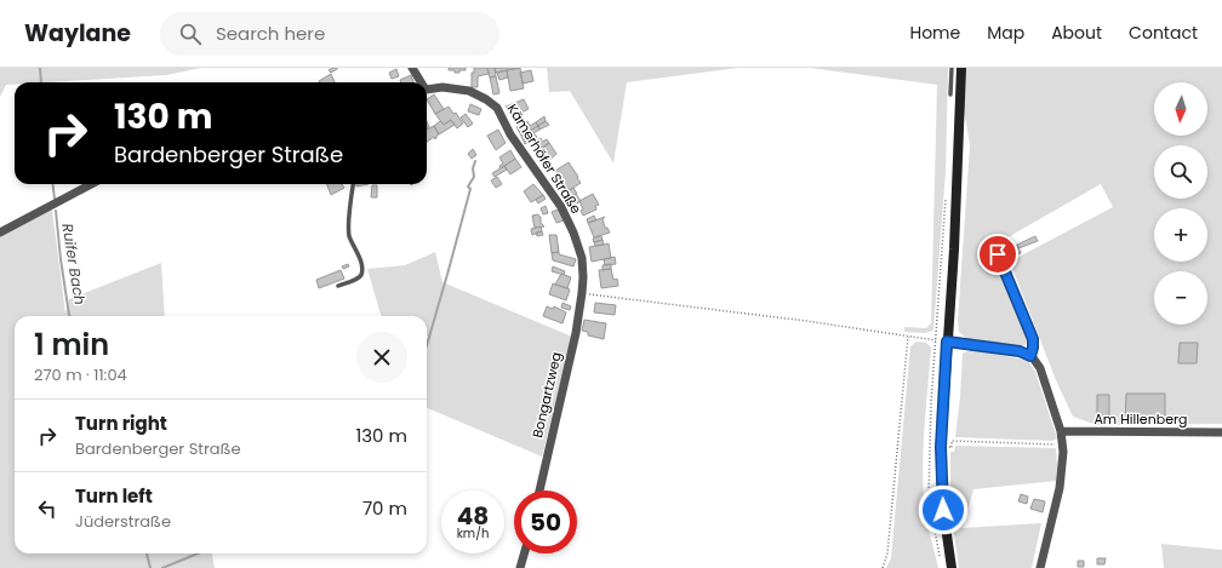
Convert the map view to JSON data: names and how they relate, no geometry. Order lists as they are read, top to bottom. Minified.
{"streets":{"street":["Kämerhöfer Straße","Bongartzweg","Am Hillenberg"]},"crossings":[["Kämerhöfer Straße","Bongartzweg"]],"water":["Ruifer Bach"],"north":"bottom","page":{"header":"Waylane","search":"Search here","nav":["Home","Map","About","Contact"],"map_buttons":["+","−"],"turn":["130 m","Bardenberger Straße"],"heading":["1 min","270 m · 11:04"],"list":[{"name":"Turn right","note":"Bardenberger Straße","value":"130 m"},{"name":"Turn left","note":"Jüderstraße","value":"70 m"}],"speed":"48 km/h","limit":"50"}}
